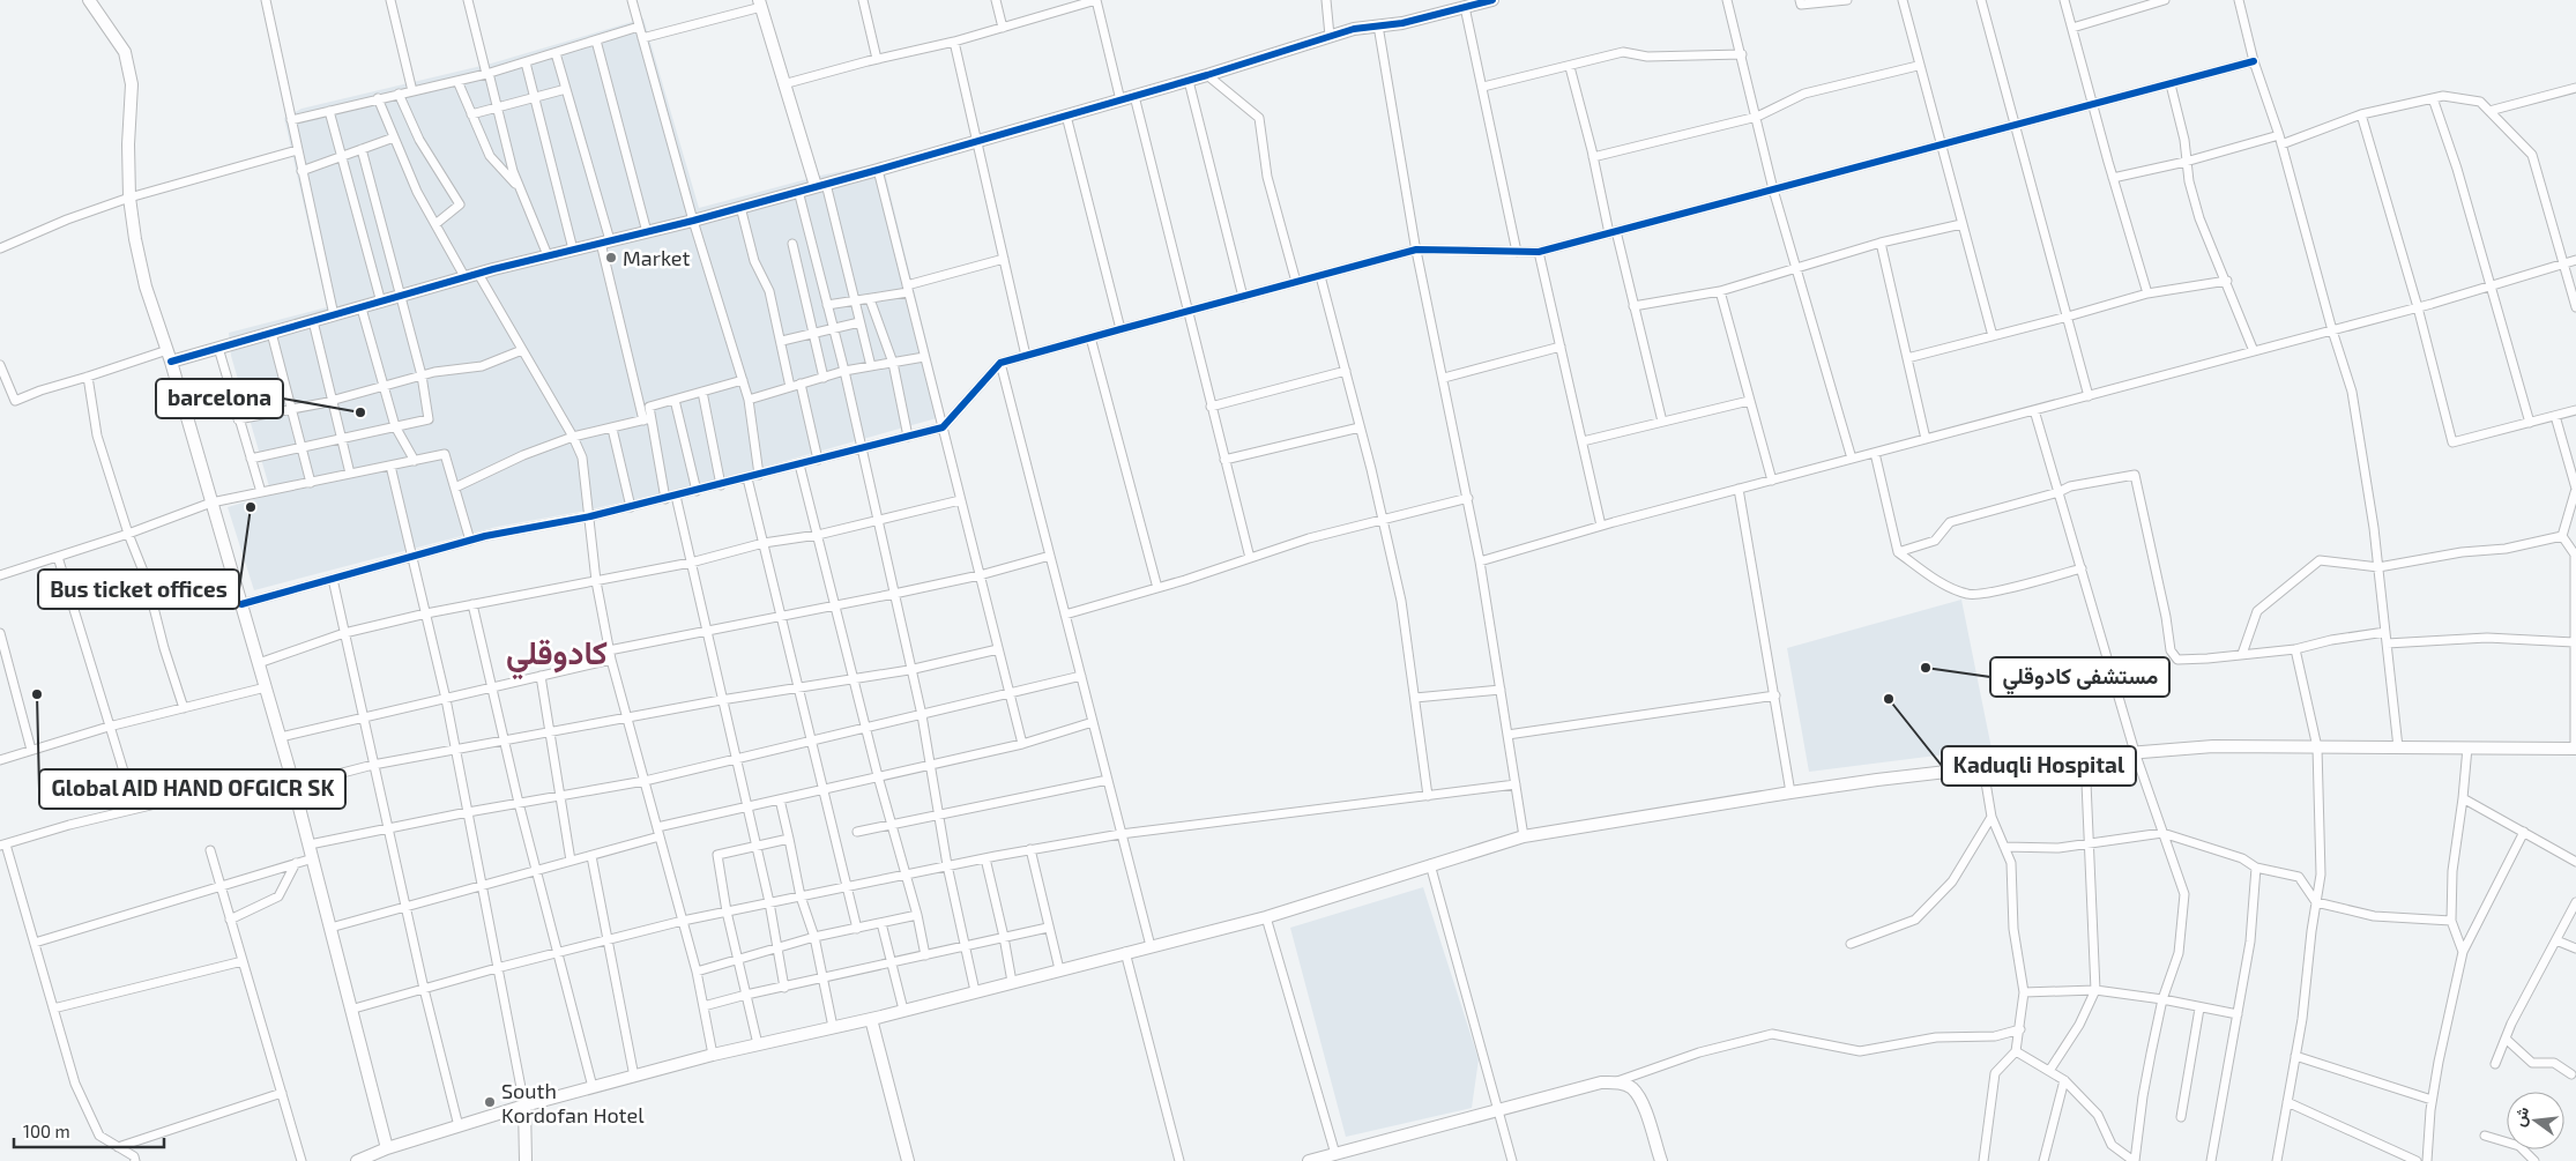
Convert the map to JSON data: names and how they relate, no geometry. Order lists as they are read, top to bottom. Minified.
{"districts":["كادوقلي"],"places":["Market","barcelona","Bus ticket offices","مستشفى كادوقلي","Global AID HAND OFGICR SK","Kaduqli Hospital","South Kordofan Hotel"],"scale_bar":"100 m","north":"left"}
